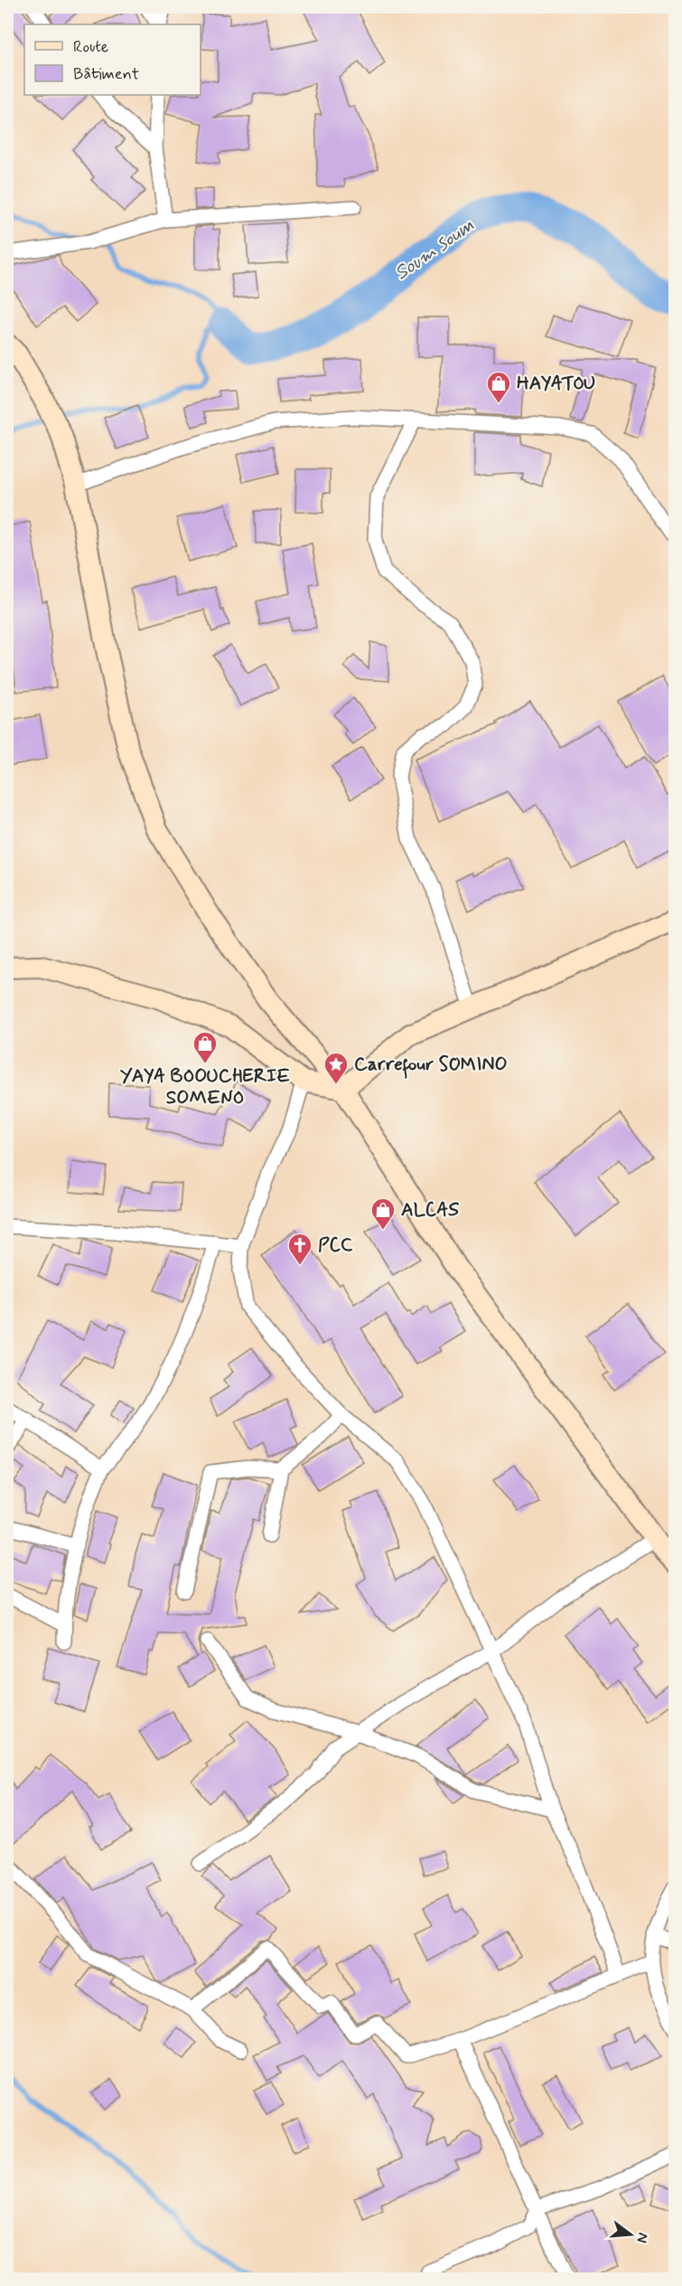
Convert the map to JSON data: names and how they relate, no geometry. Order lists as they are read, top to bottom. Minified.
{"water":["Soum soum"],"places":{"shop":["HAYATOU","YAYA BOOUCHERIE SOMENO","ALCAS"],"place":["Carrefour SOMINO"],"church":["PCC"]},"legend":["Route","Bâtiment"],"north":"right"}
